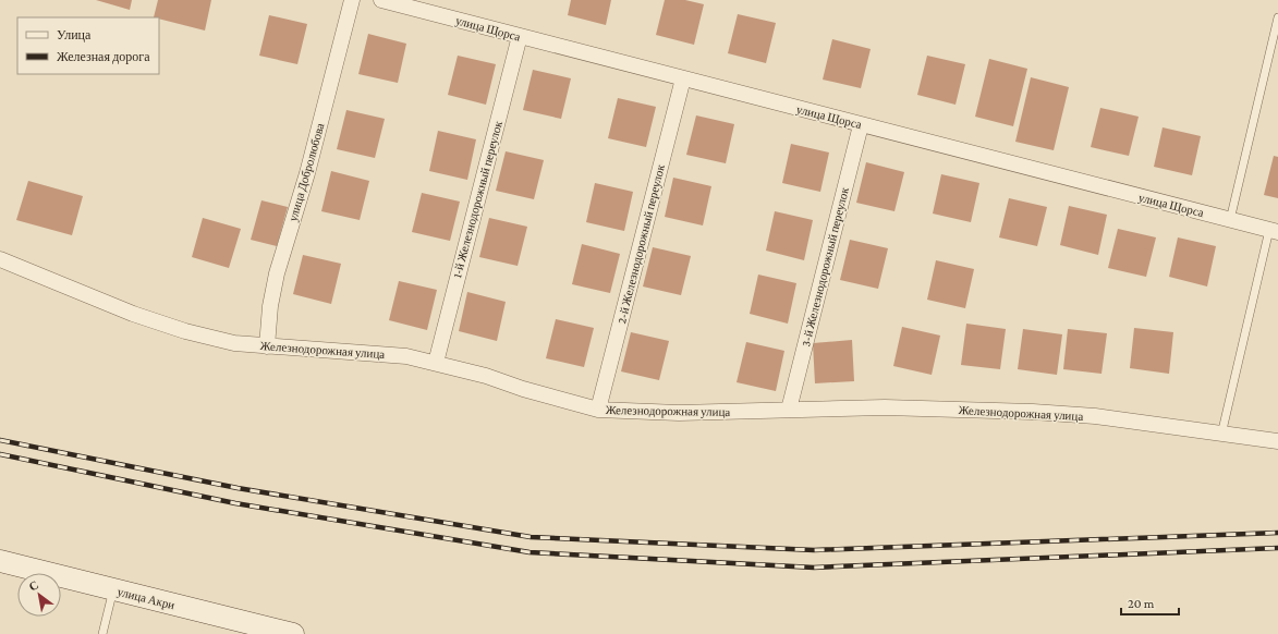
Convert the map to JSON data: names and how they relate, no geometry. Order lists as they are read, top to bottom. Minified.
{"streets":{"main road":["улица Акри"],"street":["улица Щорса","улица Добролюбова","1-й Железнодорожный переулок","2-й Железнодорожный переулок","3-й Железнодорожный переулок","Железнодорожная улица"]},"crossings":[["улица Щорса","1-й Железнодорожный переулок"],["улица Щорса","2-й Железнодорожный переулок"],["улица Щорса","3-й Железнодорожный переулок"],["улица Добролюбова","Железнодорожная улица"],["1-й Железнодорожный переулок","Железнодорожная улица"],["2-й Железнодорожный переулок","Железнодорожная улица"],["3-й Железнодорожный переулок","Железнодорожная улица"]],"legend":["Улица","Железная дорога"],"scale_bar":"20 m","north":"top left"}
